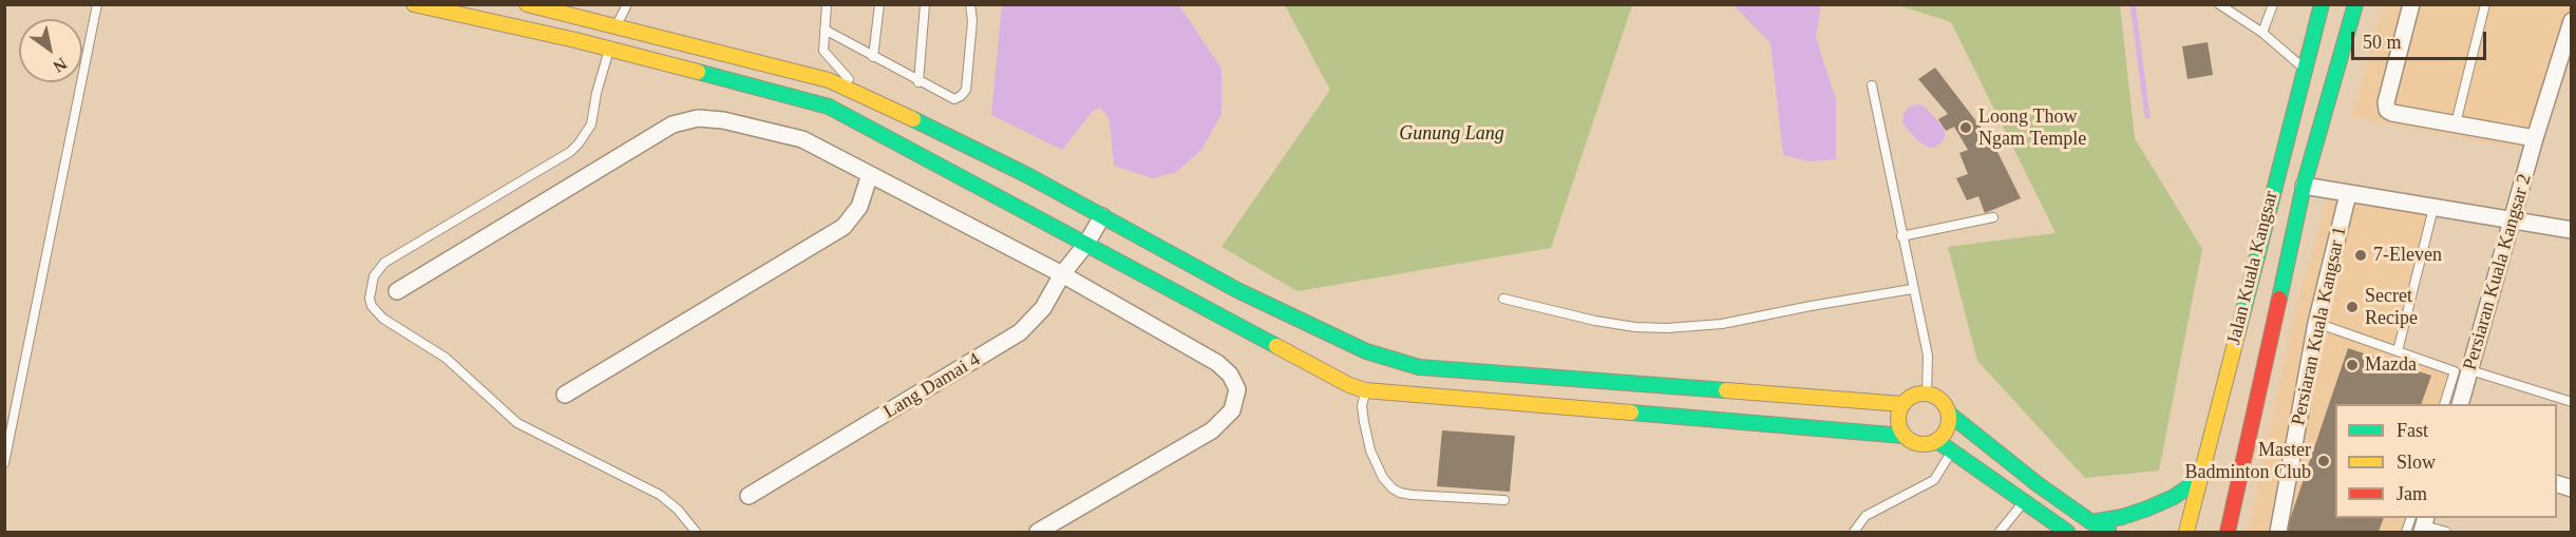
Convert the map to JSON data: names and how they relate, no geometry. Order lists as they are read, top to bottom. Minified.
{"streets":{"main road":["Jalan Kuala Kangsar"],"street":["Persiaran Kuala Kangsar 2","Persiaran Kuala Kangsar 1","Lang Damai 4"]},"parks":["Gunung Lang"],"places":["Loong Thow Ngam Temple","7-Eleven","Secret Recipe","Mazda","Master Badminton Club"],"legend":["Fast","Slow","Jam"],"scale_bar":"50 m","north":"bottom right"}
